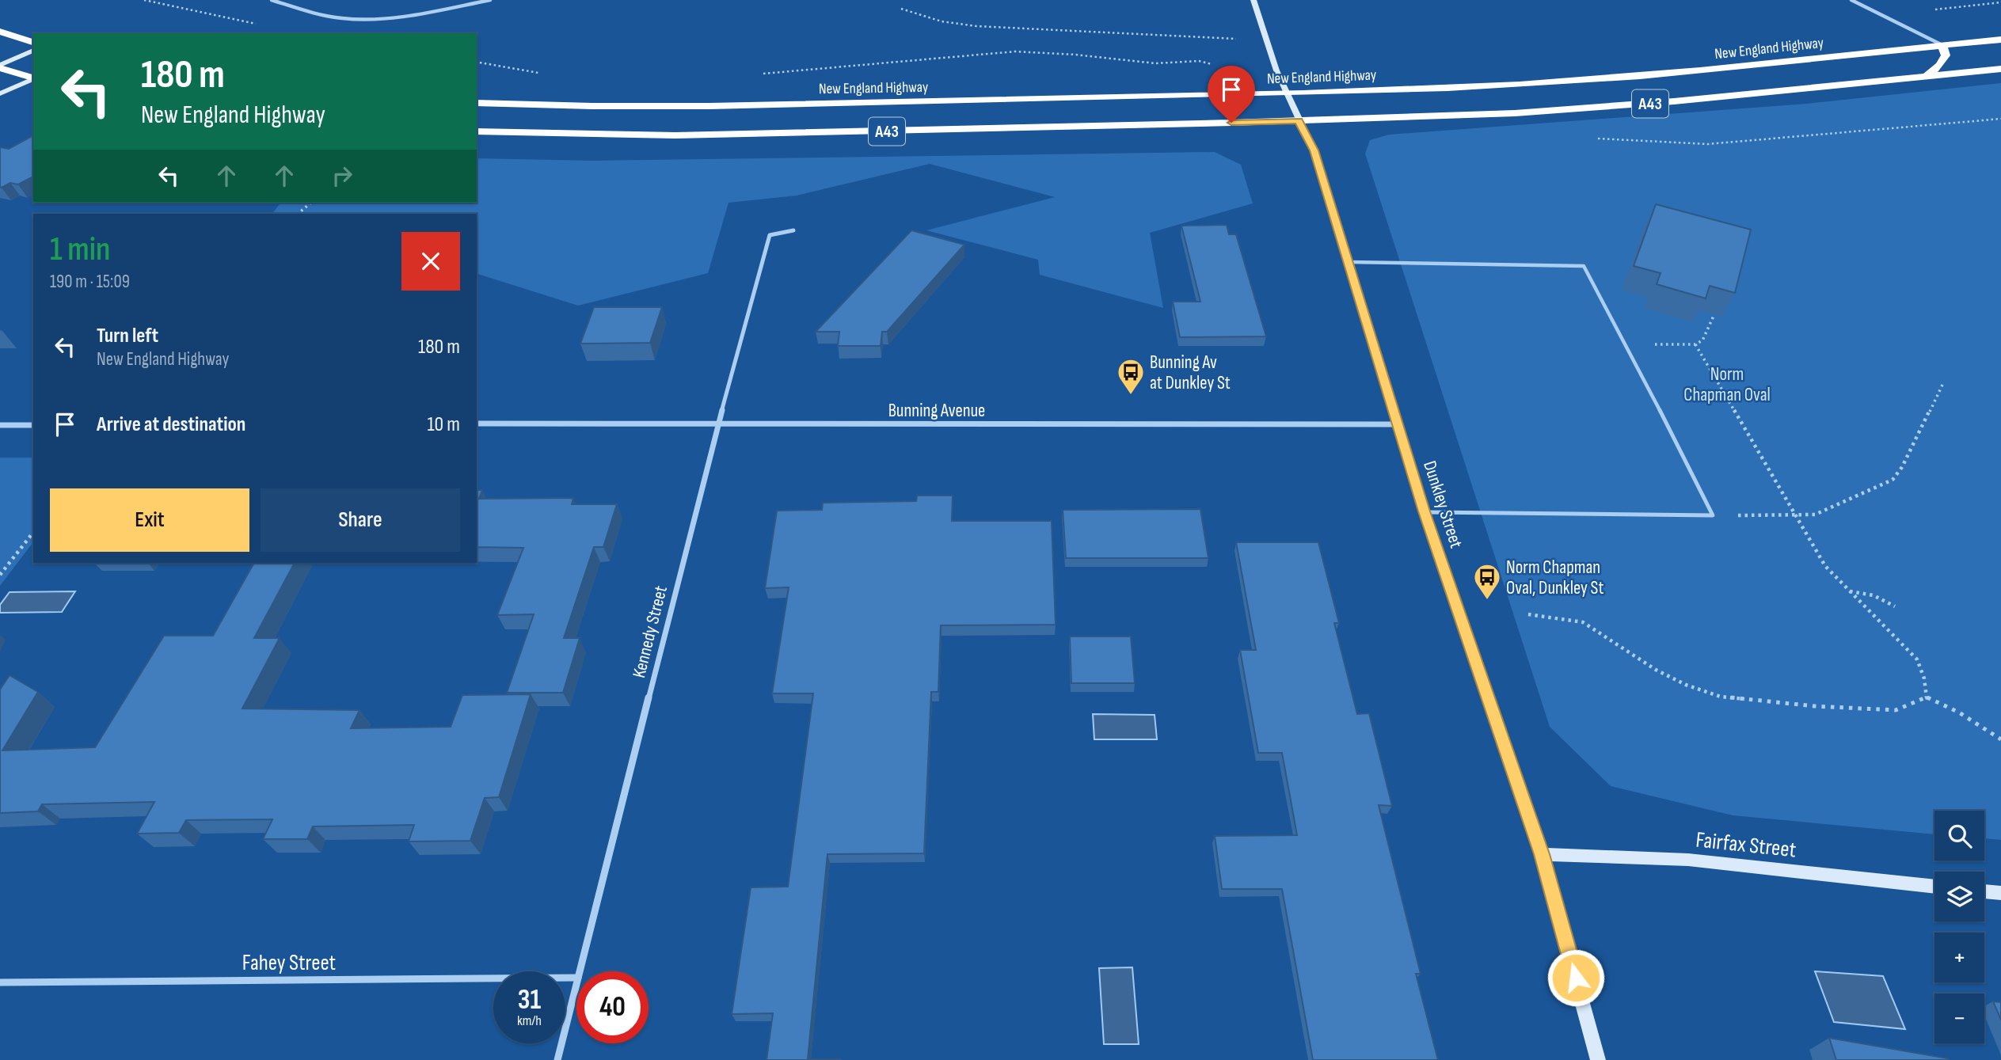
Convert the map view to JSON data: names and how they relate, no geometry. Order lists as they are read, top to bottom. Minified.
{"streets":{"highway":["New England Highway","A43"],"street":["Bunning Avenue","Dunkley Street","Kennedy Street","Fairfax Street","Fahey Street"]},"crossings":[["New England Highway","Dunkley Street"],["A43","Dunkley Street"],["Bunning Avenue","Dunkley Street"],["Bunning Avenue","Kennedy Street"],["Dunkley Street","Fairfax Street"]],"parks":["Norm Chapman Oval"],"places":{"bus stop":["Bunning Av at Dunkley St","Norm Chapman Oval, Dunkley St"]},"page":{"turn":["180 m","New England Highway"],"heading":["1 min","190 m · 15:09"],"list":[{"name":"Turn left","note":"New England Highway","value":"180 m"},{"name":"Arrive at destination","value":"10 m"}],"buttons":["Exit","Share"],"map_buttons":["+","−"],"speed":"31 km/h","limit":"40"}}
